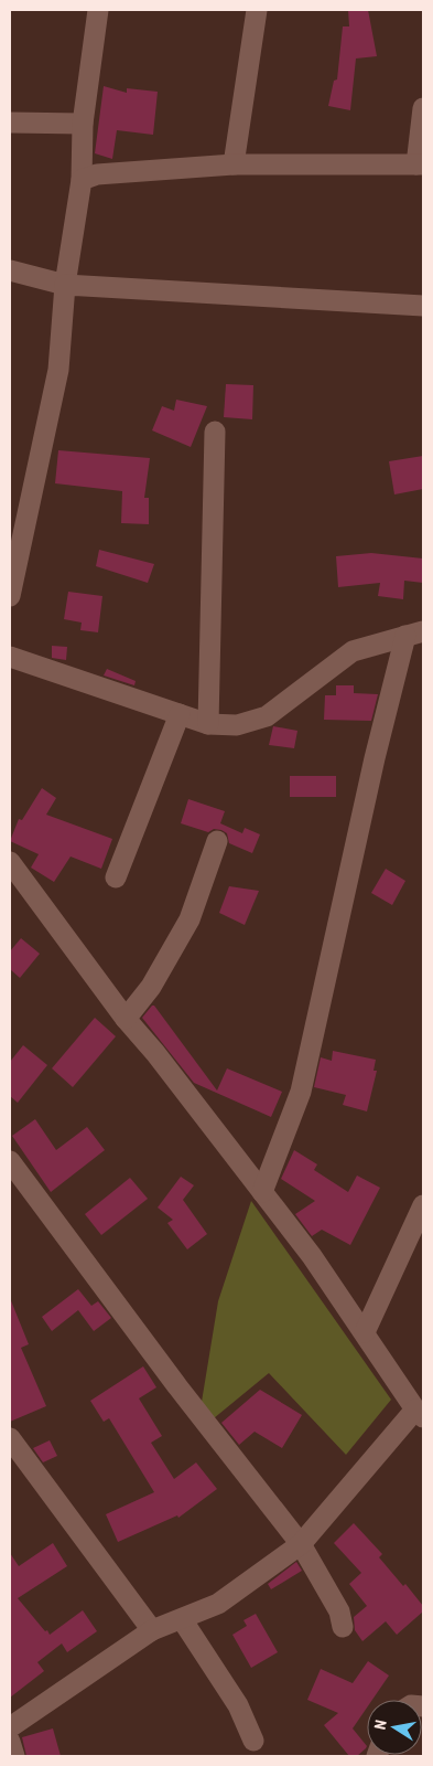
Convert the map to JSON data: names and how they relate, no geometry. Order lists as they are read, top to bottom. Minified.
{"north":"left"}
